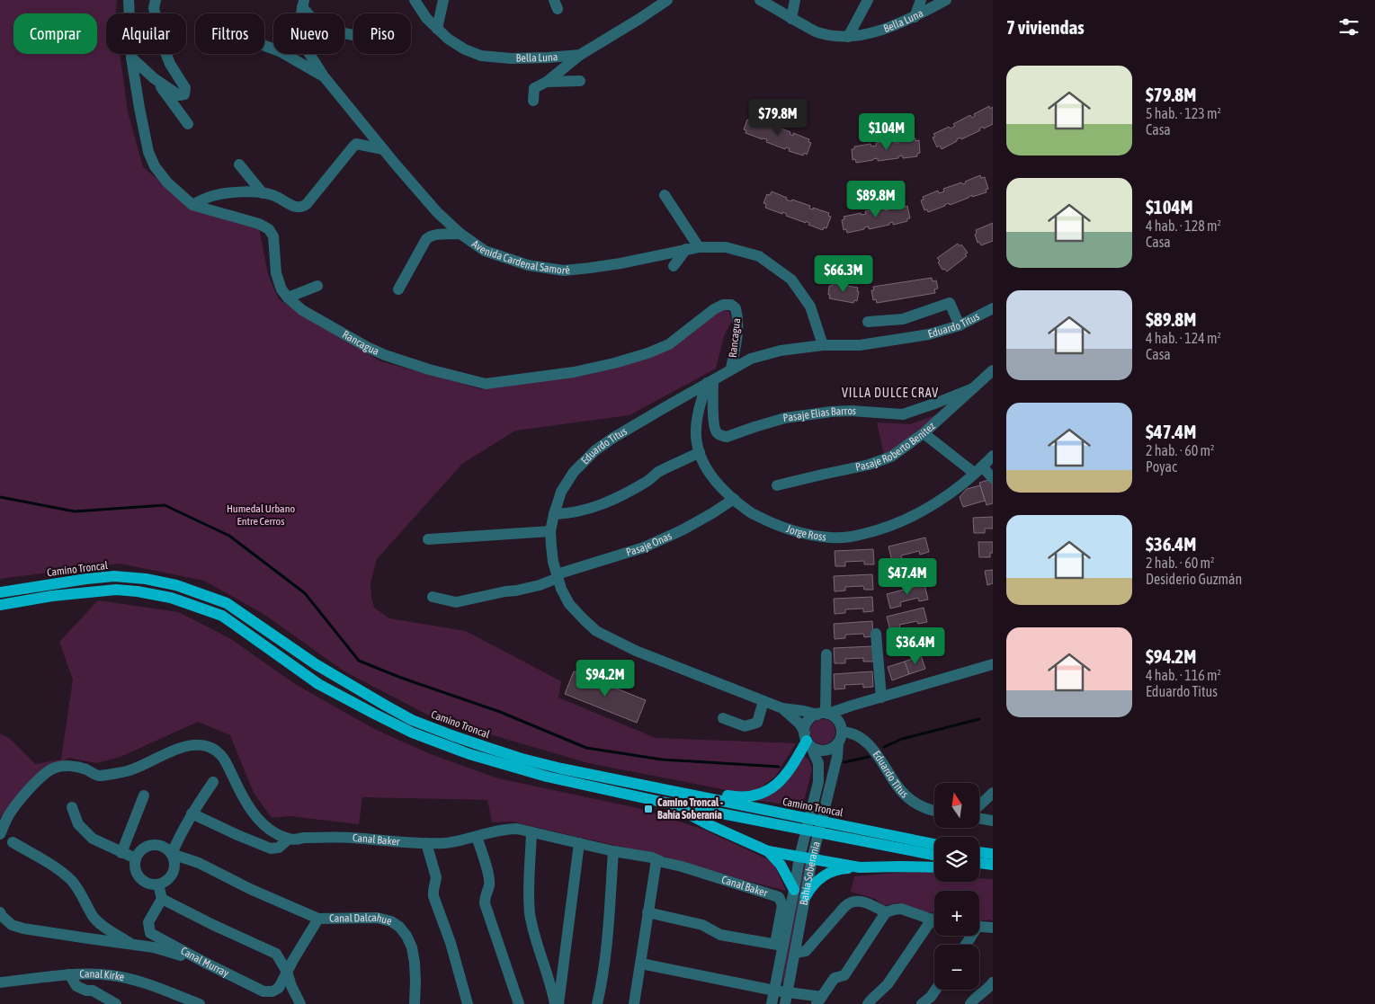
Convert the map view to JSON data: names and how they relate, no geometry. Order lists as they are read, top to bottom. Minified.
{"streets":{"main road":["Camino Troncal"],"street":["Bella Luna","Avenida Cardenal Samoré","Eduardo Titus","Rancagua","Pasaje Elias Barros","Pasaje Roberto Benitez","Jorge Ross","Pasaje Onas","Canal Baker","Bahía Soberanía","Canal Dalcahue","Canal Murray","Canal Kirke"]},"crossings":[["Avenida Cardenal Samoré","Eduardo Titus"],["Eduardo Titus","Rancagua"],["Eduardo Titus","Pasaje Elias Barros"],["Eduardo Titus","Jorge Ross"],["Eduardo Titus","Pasaje Onas"],["Eduardo Titus","Bahía Soberanía"],["Pasaje Elias Barros","Pasaje Roberto Benitez"],["Pasaje Elias Barros","Jorge Ross"],["Jorge Ross","Pasaje Onas"],["Canal Baker","Bahía Soberanía"],["Canal Dalcahue","Canal Murray"]],"districts":["VILLA DULCE CRAV"],"parks":["Humedal Urbano Entre Cerros"],"places":{"transit":["Camino Troncal - Bahía Soberanía"]},"north":"top","page":{"heading":"7 viviendas","chip":["Comprar","Alquilar","Filtros","Nuevo","Piso"],"list":[{"name":"$79.8M","note":"5 hab. · 123 m² · Casa"},{"name":"$104M","note":"4 hab. · 128 m² · Casa"},{"name":"$89.8M","note":"4 hab. · 124 m² · Casa"},{"name":"$47.4M","note":"2 hab. · 60 m² · Poyac"},{"name":"$36.4M","note":"2 hab. · 60 m² · Desiderio Guzmán"},{"name":"$94.2M","note":"4 hab. · 116 m² · Eduardo Titus"}],"price":["$79.8M","$104M","$89.8M","$66.3M","$47.4M","$36.4M","$94.2M"],"map_buttons":["+","−"]}}
